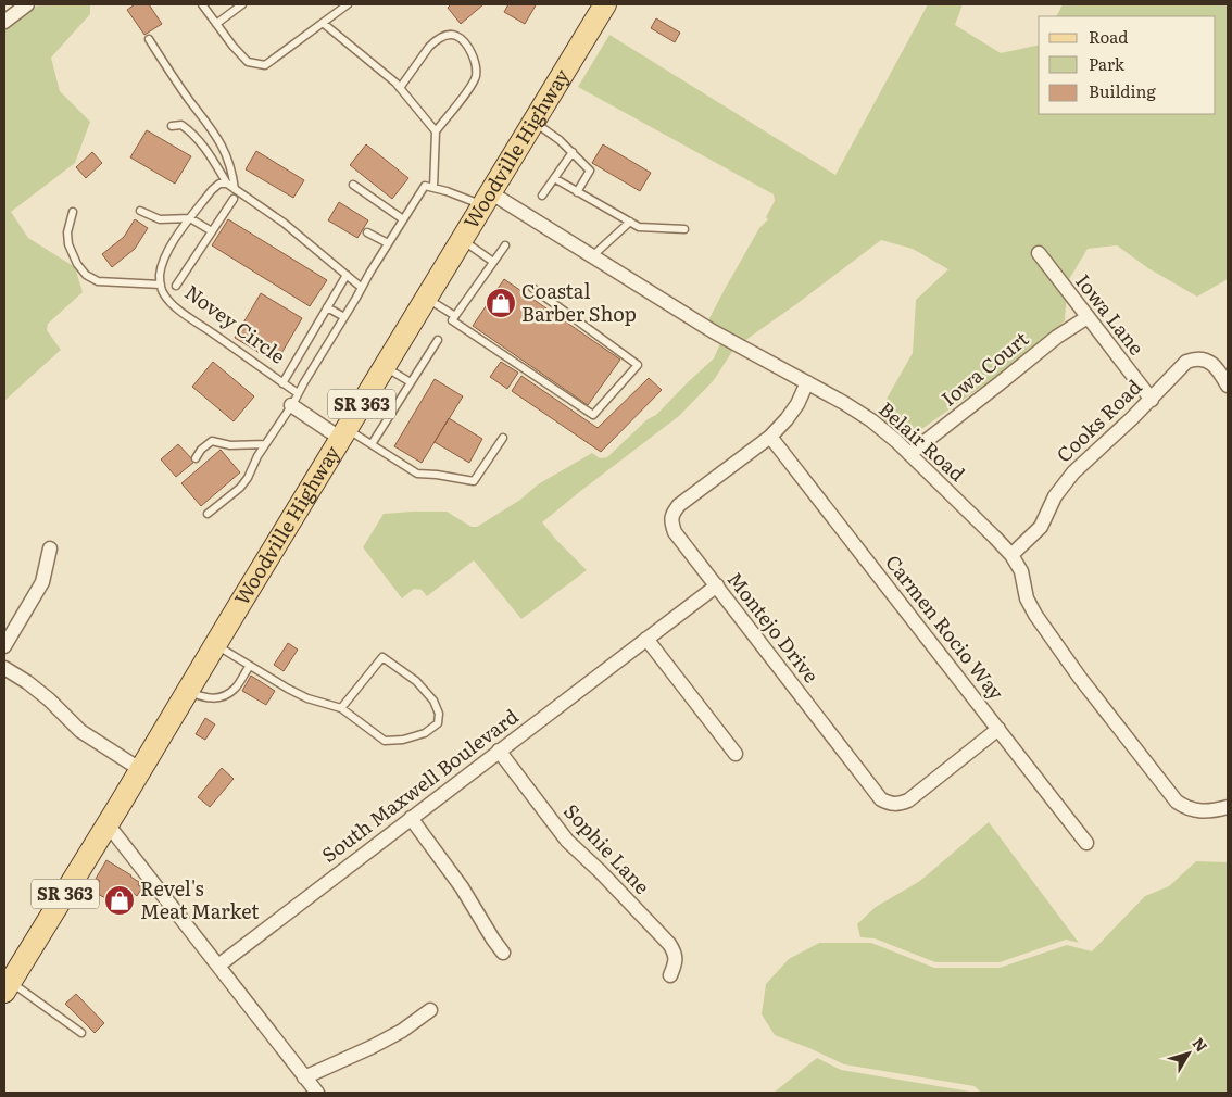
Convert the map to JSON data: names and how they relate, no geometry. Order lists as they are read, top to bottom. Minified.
{"streets":{"main road":["Woodville Highway","SR 363"],"street":["Iowa Lane","Novey Circle","Iowa Court","Cooks Road","Belair Road","Montejo Drive","Carmen Rocio Way","South Maxwell Boulevard","Sophie Lane"]},"crossings":[["Woodville Highway","Novey Circle"],["Woodville Highway","Belair Road"],["Iowa Lane","Iowa Court"],["Iowa Lane","Cooks Road"],["Iowa Court","Belair Road"],["Cooks Road","Belair Road"],["Belair Road","Montejo Drive"],["Montejo Drive","Carmen Rocio Way"],["Montejo Drive","South Maxwell Boulevard"],["South Maxwell Boulevard","Sophie Lane"]],"places":{"shop":["Coastal Barber Shop","Revel's Meat Market"]},"legend":["Road","Park","Building"],"north":"top right"}
